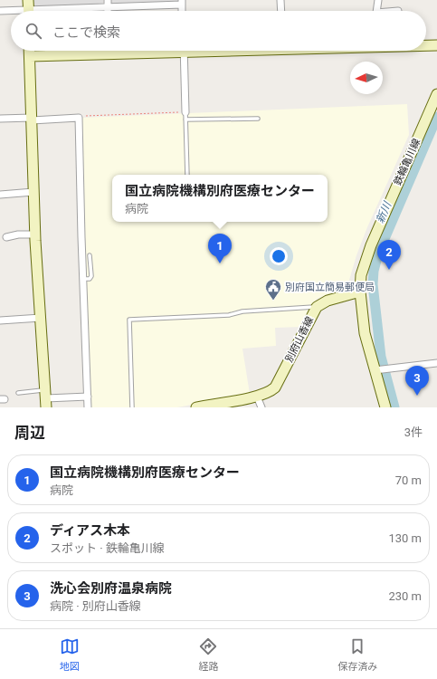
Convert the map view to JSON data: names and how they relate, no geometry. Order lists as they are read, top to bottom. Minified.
{"streets":{"street":["鉄輪亀川線","別府山香線"]},"crossings":[["鉄輪亀川線","別府山香線"]],"water":["新川"],"places":{"public building":["別府国立簡易郵便局"]},"north":"left","page":{"search":"ここで検索","popup":["国立病院機構別府医療センター","病院"],"pins":["1","2","3"],"heading":["周辺","3件"],"list":[{"mark":"1","name":"国立病院機構別府医療センター","note":"病院","value":"70 m"},{"mark":"2","name":"ディアス木本","note":"スポット · 鉄輪亀川線","value":"130 m"},{"mark":"3","name":"洗心会別府温泉病院","note":"病院 · 別府山香線","value":"230 m"}],"nav":["地図","経路","保存済み"]}}
